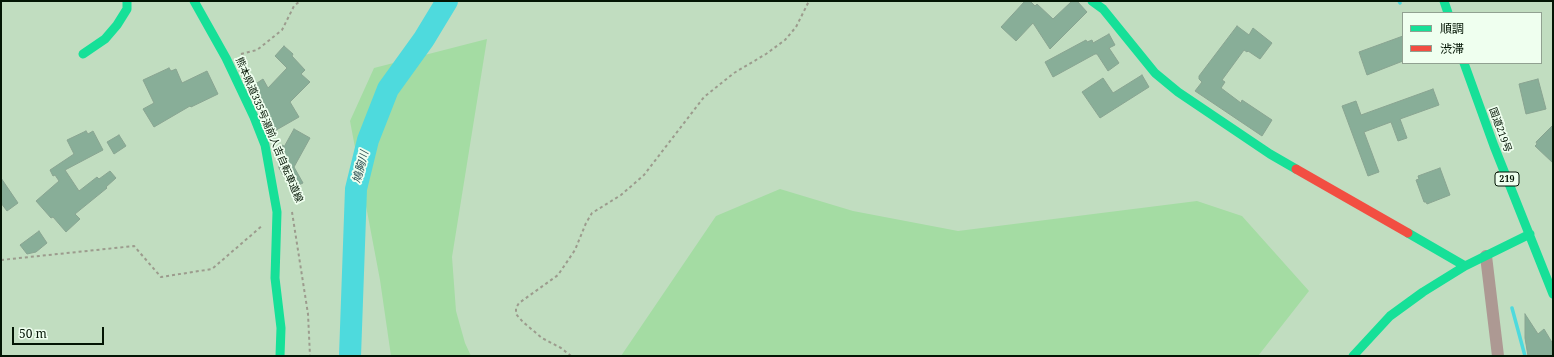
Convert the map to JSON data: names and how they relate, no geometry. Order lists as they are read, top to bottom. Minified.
{"streets":{"main road":["熊本県道335号湯前人吉自転車道線","国道219号","219"]},"water":["鳩胸川"],"legend":["順調","渋滞"],"scale_bar":"50 m"}
